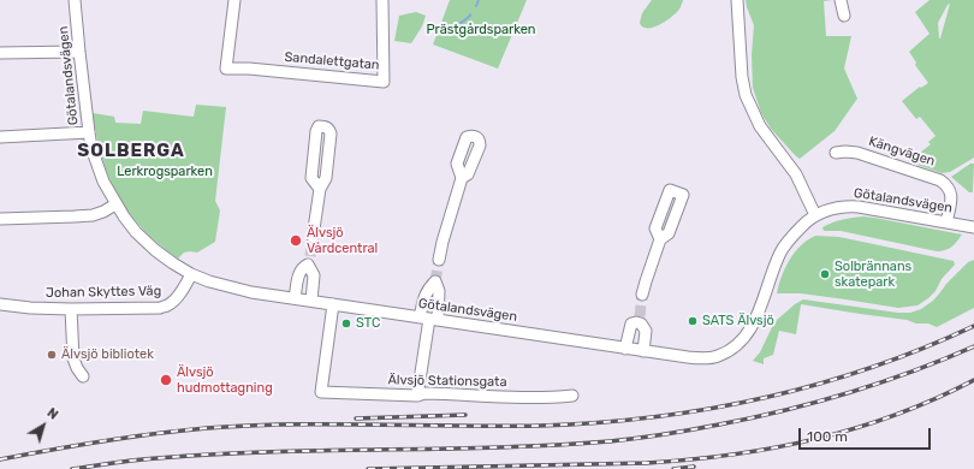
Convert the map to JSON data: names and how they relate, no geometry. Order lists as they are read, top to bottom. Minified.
{"streets":{"street":["Sandalettgatan","Götalandsvägen","Kängvägen","Johan Skyttes Väg","Älvsjö Stationsgata"]},"crossings":[["Götalandsvägen","Kängvägen"],["Götalandsvägen","Johan Skyttes Väg"],["Götalandsvägen","Älvsjö Stationsgata"]],"districts":["SOLBERGA"],"parks":["Prästgårdsparken","Lerkrogsparken"],"places":["Älvsjö Vårdcentral","Solbrännans skatepark","SATS Älvsjö","STC","Älvsjö bibliotek","Älvsjö hudmottagning"],"scale_bar":"100 m","north":"top right"}
